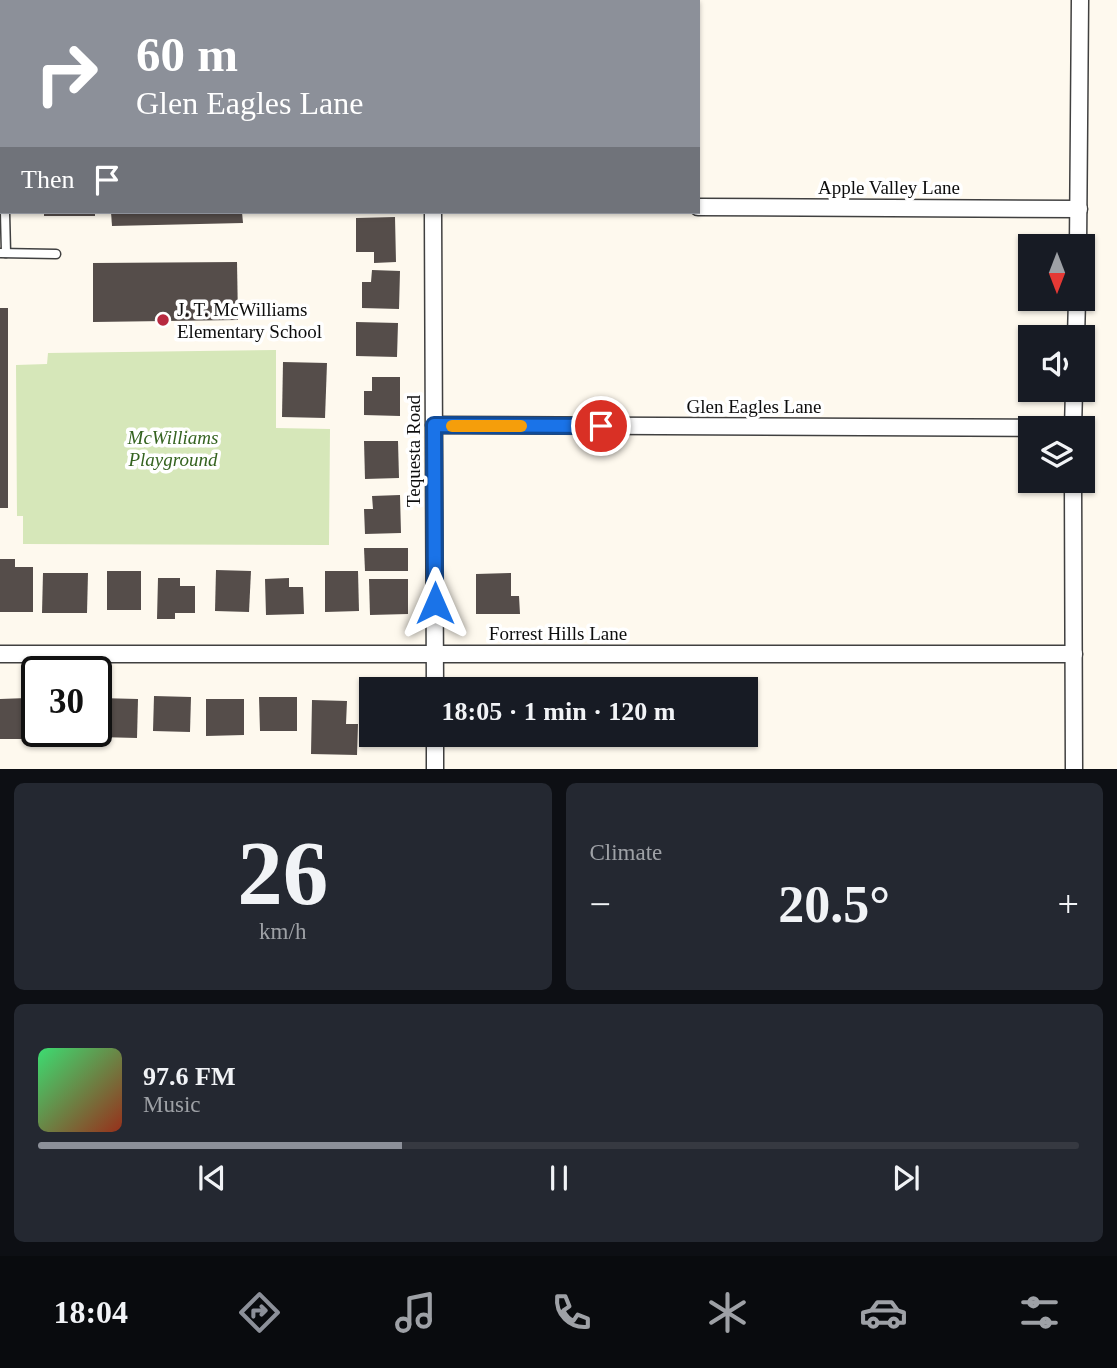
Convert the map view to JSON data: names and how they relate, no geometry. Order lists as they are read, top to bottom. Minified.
{"streets":{"street":["Apple Valley Lane","Glen Eagles Lane","Tequesta Road","Forrest Hills Lane"]},"crossings":[["Glen Eagles Lane","Tequesta Road"],["Tequesta Road","Forrest Hills Lane"]],"parks":["McWilliams Playground"],"places":["J. T. McWilliams Elementary School"],"north":"bottom","page":{"turn":["60 m","Glen Eagles Lane"],"then":"Then","limit":"30","trip":"18:05 · 1 min · 120 m","tile":[["26","km/h"],"Climate"],"heat":["−","20.5°","+"],"song":["97.6 FM","Music"],"tabs":"18:04"}}
